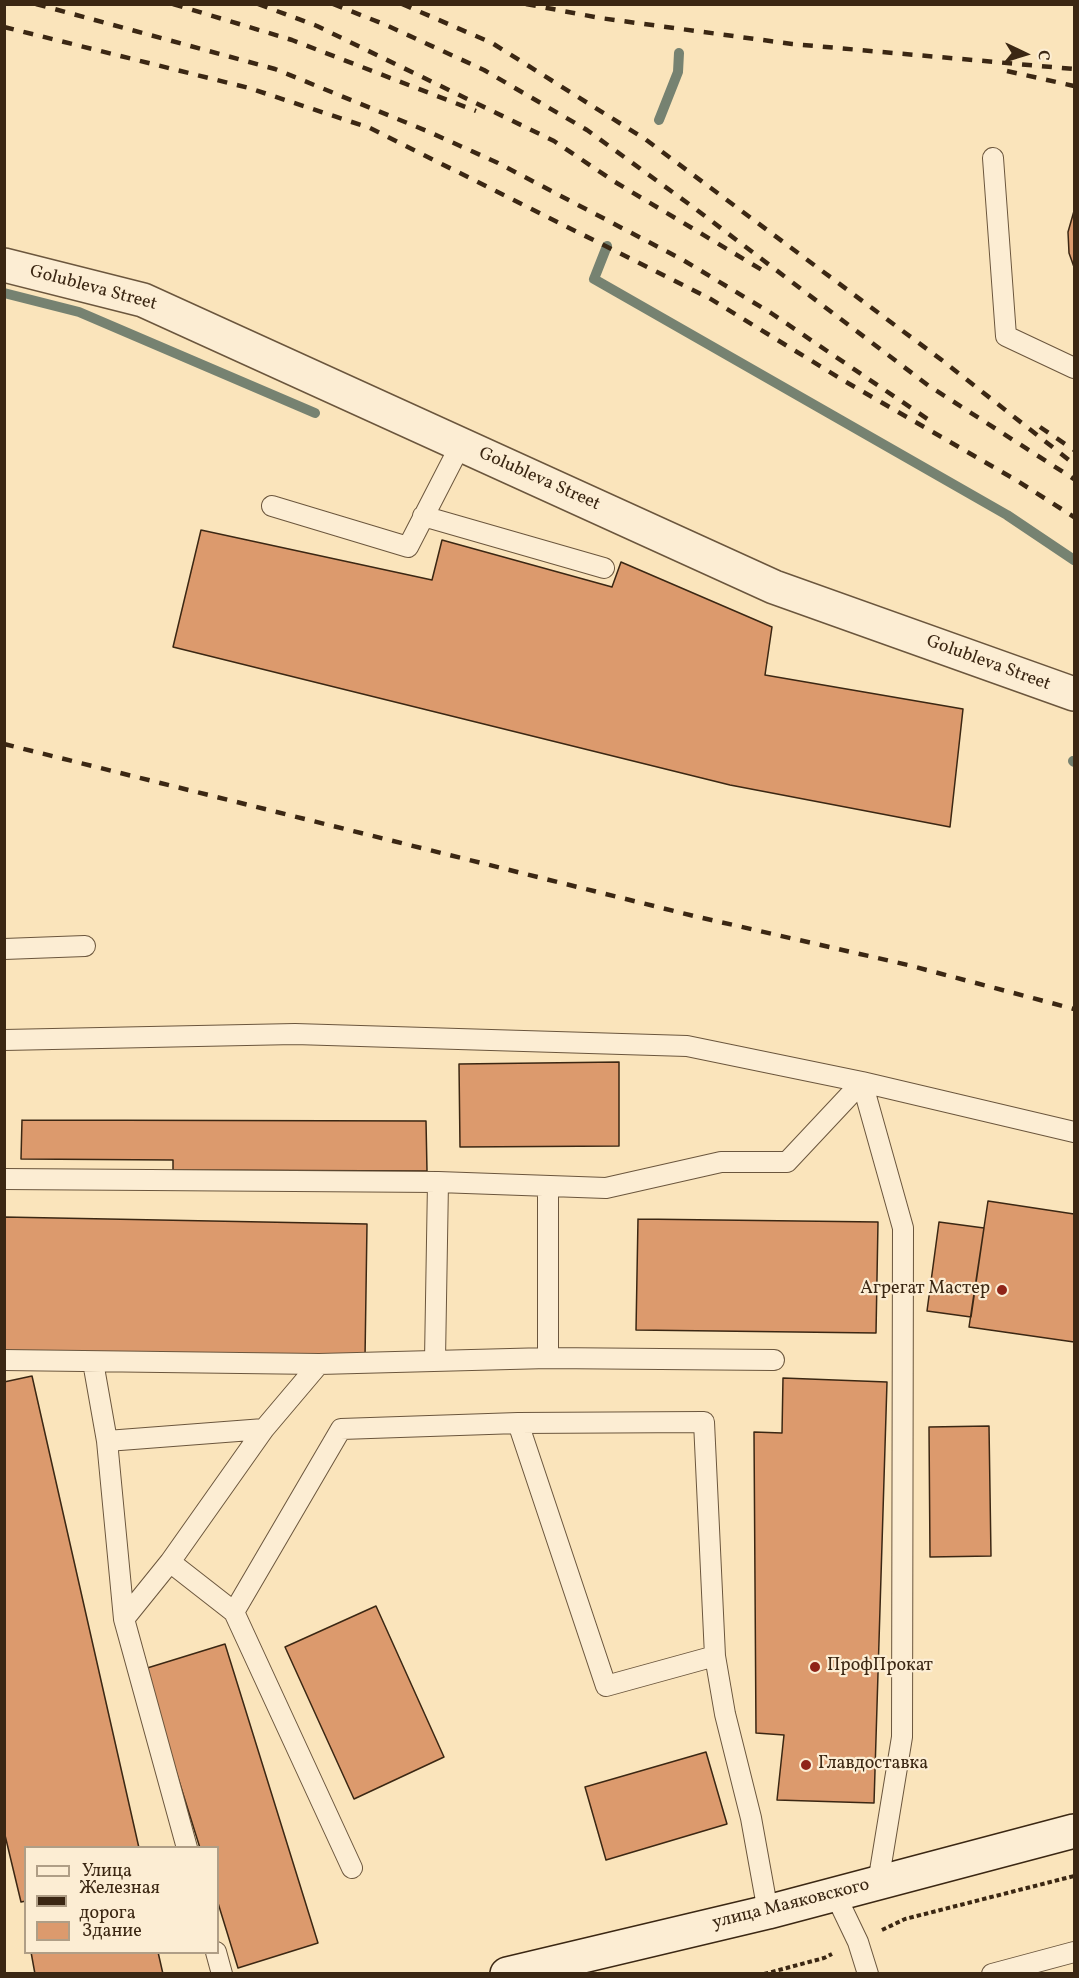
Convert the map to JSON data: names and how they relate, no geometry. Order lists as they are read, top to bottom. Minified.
{"streets":{"street":["Golubleva Street","улица Маяковского"]},"places":["Агрегат Мастер","ПрофПрокат","Главдоставка"],"legend":["Улица","Железная дорога","Здание"],"north":"right"}
